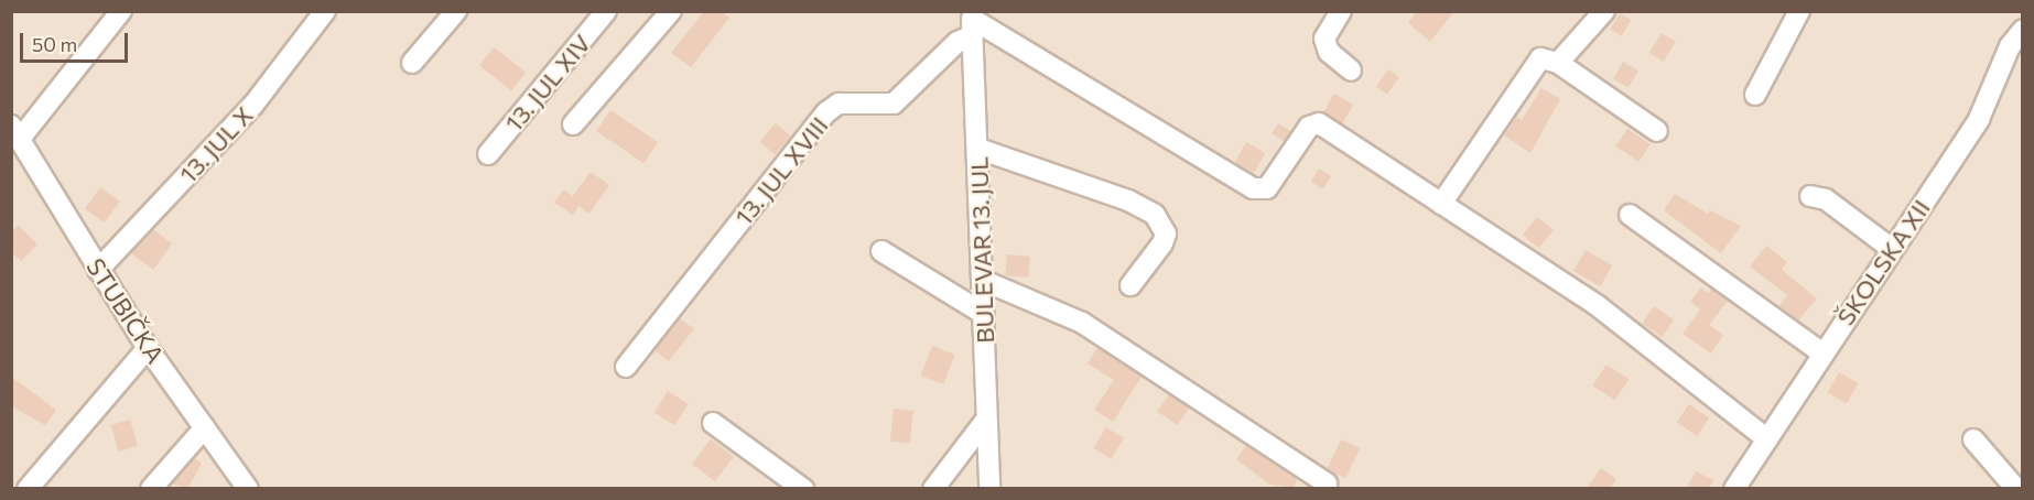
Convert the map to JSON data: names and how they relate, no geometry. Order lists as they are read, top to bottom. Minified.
{"streets":{"street":["13. JUL XIV","13. JUL X","13. JUL XVIII","BULEVAR 13. JUL","ŠKOLSKA XII","STUBIČKA"]},"crossings":[["13. JUL X","STUBIČKA"],["13. JUL XVIII","BULEVAR 13. JUL"]],"scale_bar":"50 m"}
